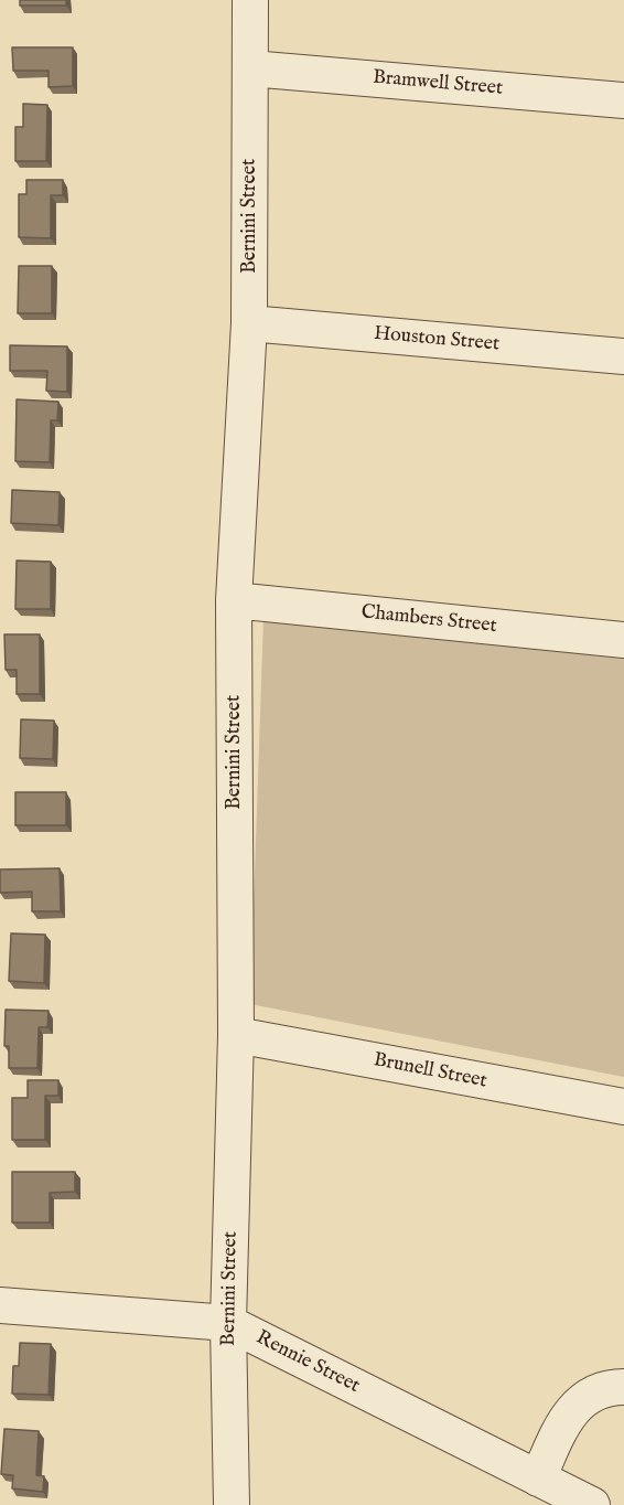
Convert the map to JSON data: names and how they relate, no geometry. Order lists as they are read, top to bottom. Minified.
{"streets":{"street":["Bramwell Street","Bernini Street","Houston Street","Chambers Street","Brunell Street","Rennie Street"]},"crossings":[["Bramwell Street","Bernini Street"],["Bernini Street","Houston Street"],["Bernini Street","Chambers Street"],["Bernini Street","Brunell Street"],["Bernini Street","Rennie Street"]]}
